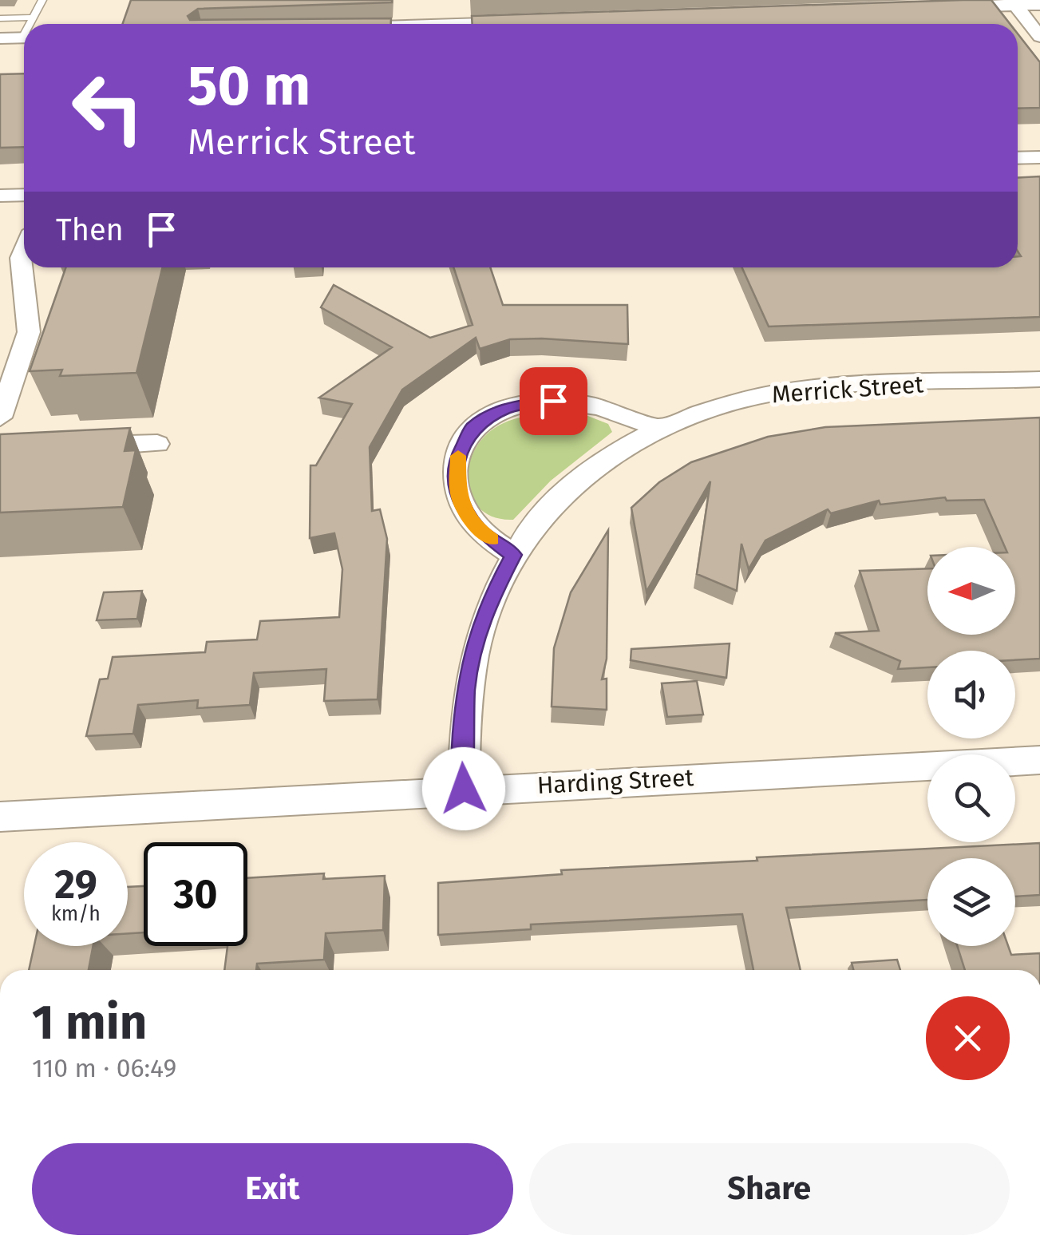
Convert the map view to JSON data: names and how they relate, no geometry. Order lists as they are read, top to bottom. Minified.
{"streets":{"street":["Merrick Street","Harding Street"]},"crossings":[["Merrick Street","Harding Street"]],"north":"left","page":{"turn":["50 m","Merrick Street"],"then":"Then","speed":"29 km/h","limit":"30","heading":["1 min","110 m · 06:49"],"buttons":["Exit","Share"]}}
